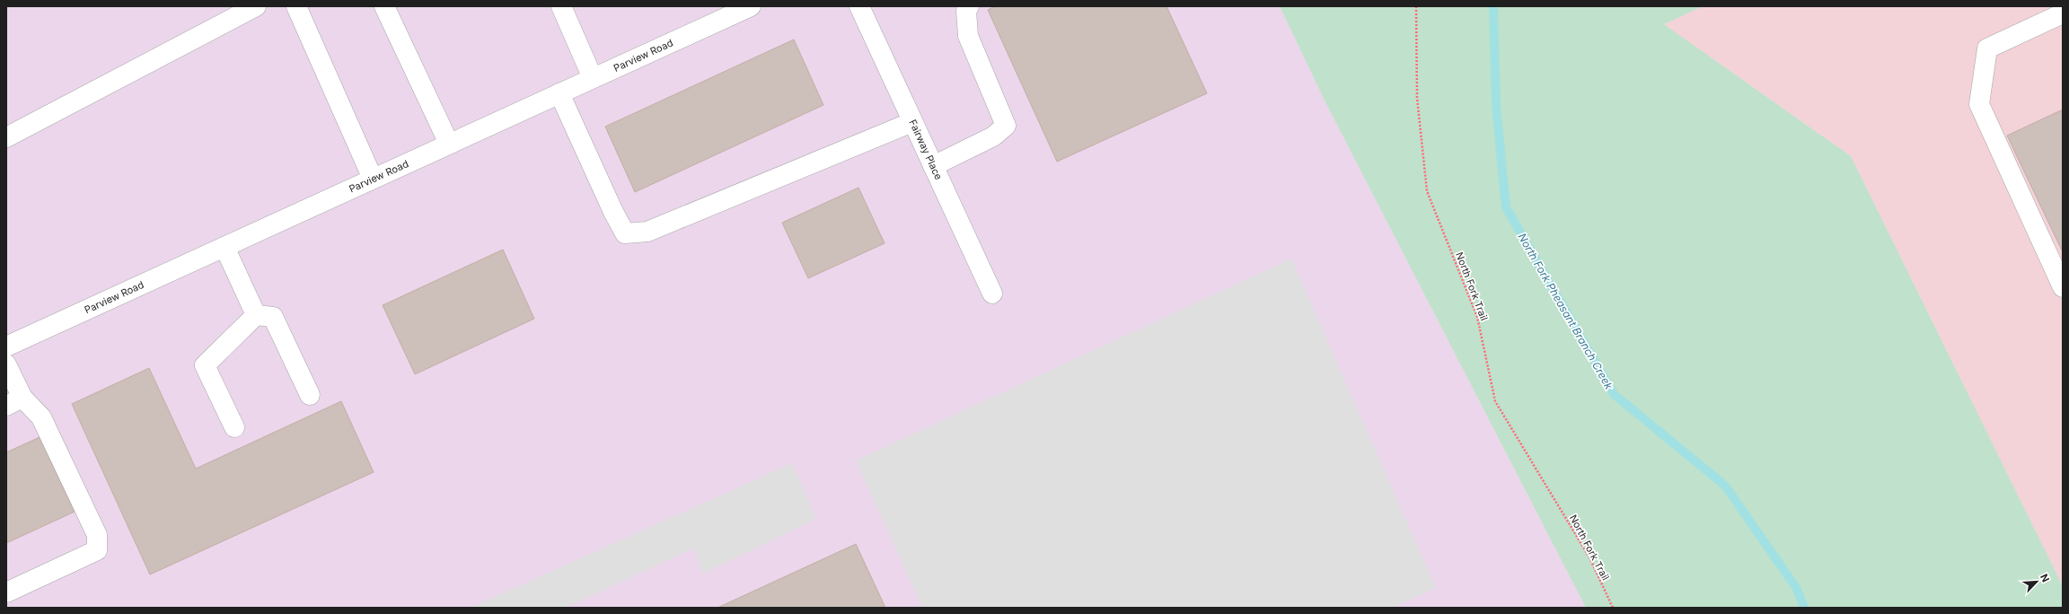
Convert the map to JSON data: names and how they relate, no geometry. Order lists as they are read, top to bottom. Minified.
{"streets":{"street":["Parview Road","Fairway Place"],"path":["North Fork Trail"]},"water":["North Fork Pheasant Branch Creek"],"north":"top right"}
